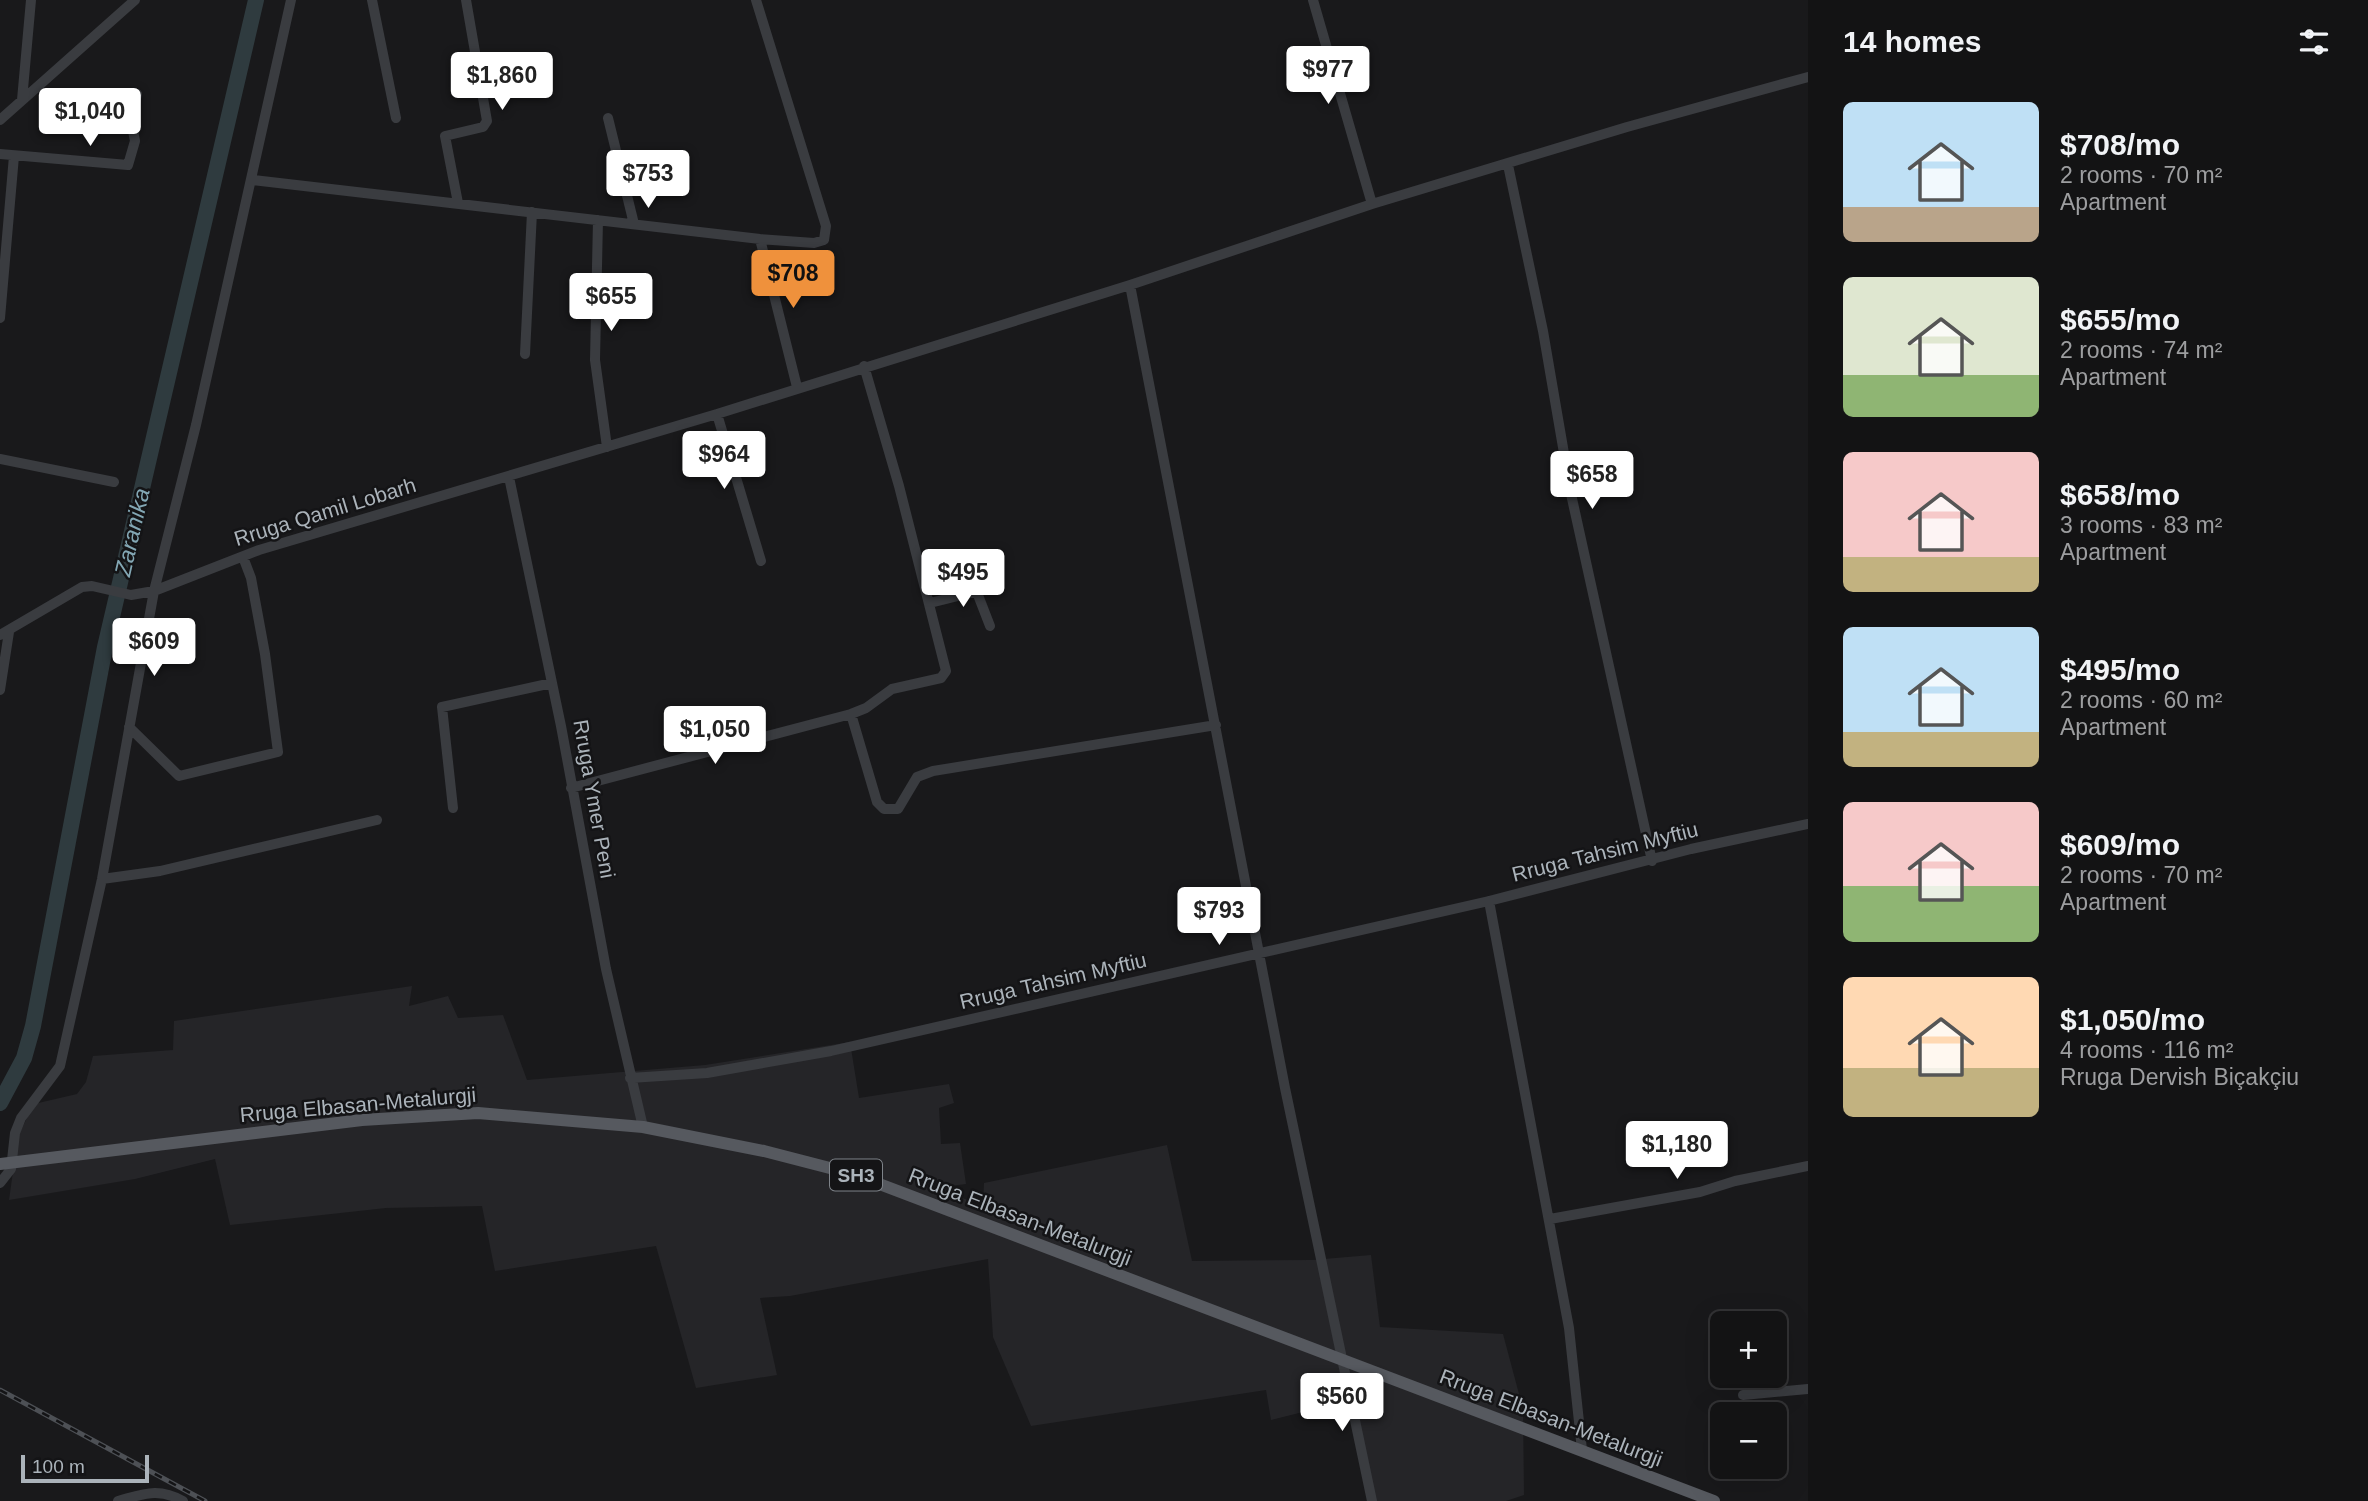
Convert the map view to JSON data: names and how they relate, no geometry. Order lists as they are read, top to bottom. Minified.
{"streets":{"main road":["Rruga Elbasan-Metalurgji","SH3"],"street":["Rruga Qamil Lobarh","Rruga Ymer Peni","Rruga Tahsim Myftiu"]},"crossings":[["Rruga Qamil Lobarh","Rruga Ymer Peni"],["Rruga Ymer Peni","Rruga Tahsim Myftiu"],["Rruga Ymer Peni","Rruga Elbasan-Metalurgji"]],"water":["Zaranika"],"scale_bar":"100 m","page":{"heading":"14 homes","price":["$977","$1,860","$1,040","$753","$708","$655","$964","$658","$495","$609","$1,050","$793","$1,180","$560"],"list":[{"name":"$708/mo","note":"2 rooms · 70 m² · Apartment"},{"name":"$655/mo","note":"2 rooms · 74 m² · Apartment"},{"name":"$658/mo","note":"3 rooms · 83 m² · Apartment"},{"name":"$495/mo","note":"2 rooms · 60 m² · Apartment"},{"name":"$609/mo","note":"2 rooms · 70 m² · Apartment"},{"name":"$1,050/mo","note":"4 rooms · 116 m² · Rruga Dervish Biçakçiu"}],"map_buttons":["+","−"],"scale":"100 m"}}
